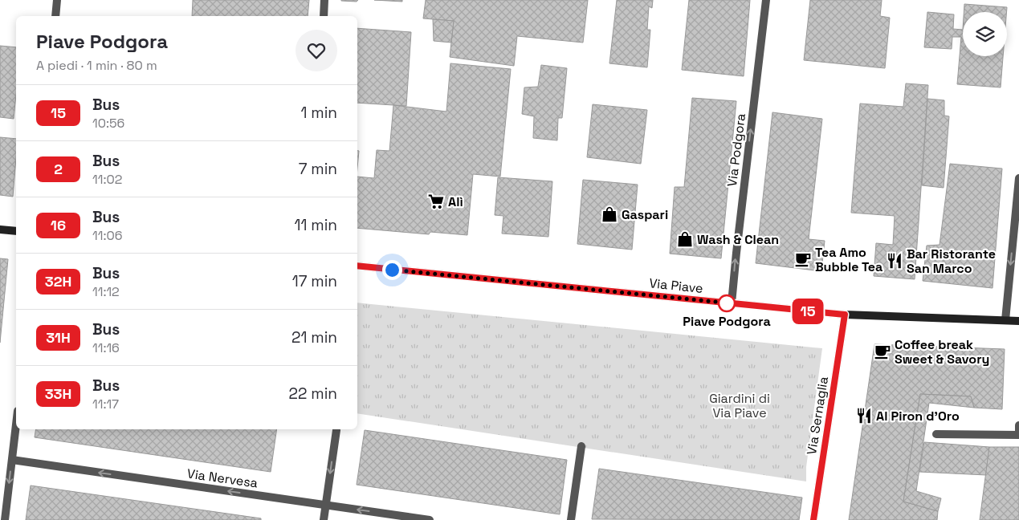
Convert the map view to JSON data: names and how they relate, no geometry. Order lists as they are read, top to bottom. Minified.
{"streets":{"street":["Via Podgora","Via Piave","Via Sernaglia","Via Nervesa"]},"crossings":[["Via Podgora","Via Piave"],["Via Piave","Via Sernaglia"]],"one_way":["Via Podgora","Via Nervesa"],"parks":["Giardini di Via Piave"],"places":{"supermarket":["Alì"],"shop":["Gaspari","Wash & Clean"],"cafe":["Tea Amo Bubble Tea","Coffee break Sweet & Savory"],"restaurant":["Bar Ristorante San Marco","Al Piron d'Oro"],"other":["Piave Podgora"]},"lines":["bus line 15"],"page":{"on_map":"15","heading":["Piave Podgora","A piedi · 1 min · 80 m"],"list":[{"mark":"15","name":"Bus","note":"10:56","value":"1 min"},{"mark":"2","name":"Bus","note":"11:02","value":"7 min"},{"mark":"16","name":"Bus","note":"11:06","value":"11 min"},{"mark":"32H","name":"Bus","note":"11:12","value":"17 min"},{"mark":"31H","name":"Bus","note":"11:16","value":"21 min"},{"mark":"33H","name":"Bus","note":"11:17","value":"22 min"}]}}
